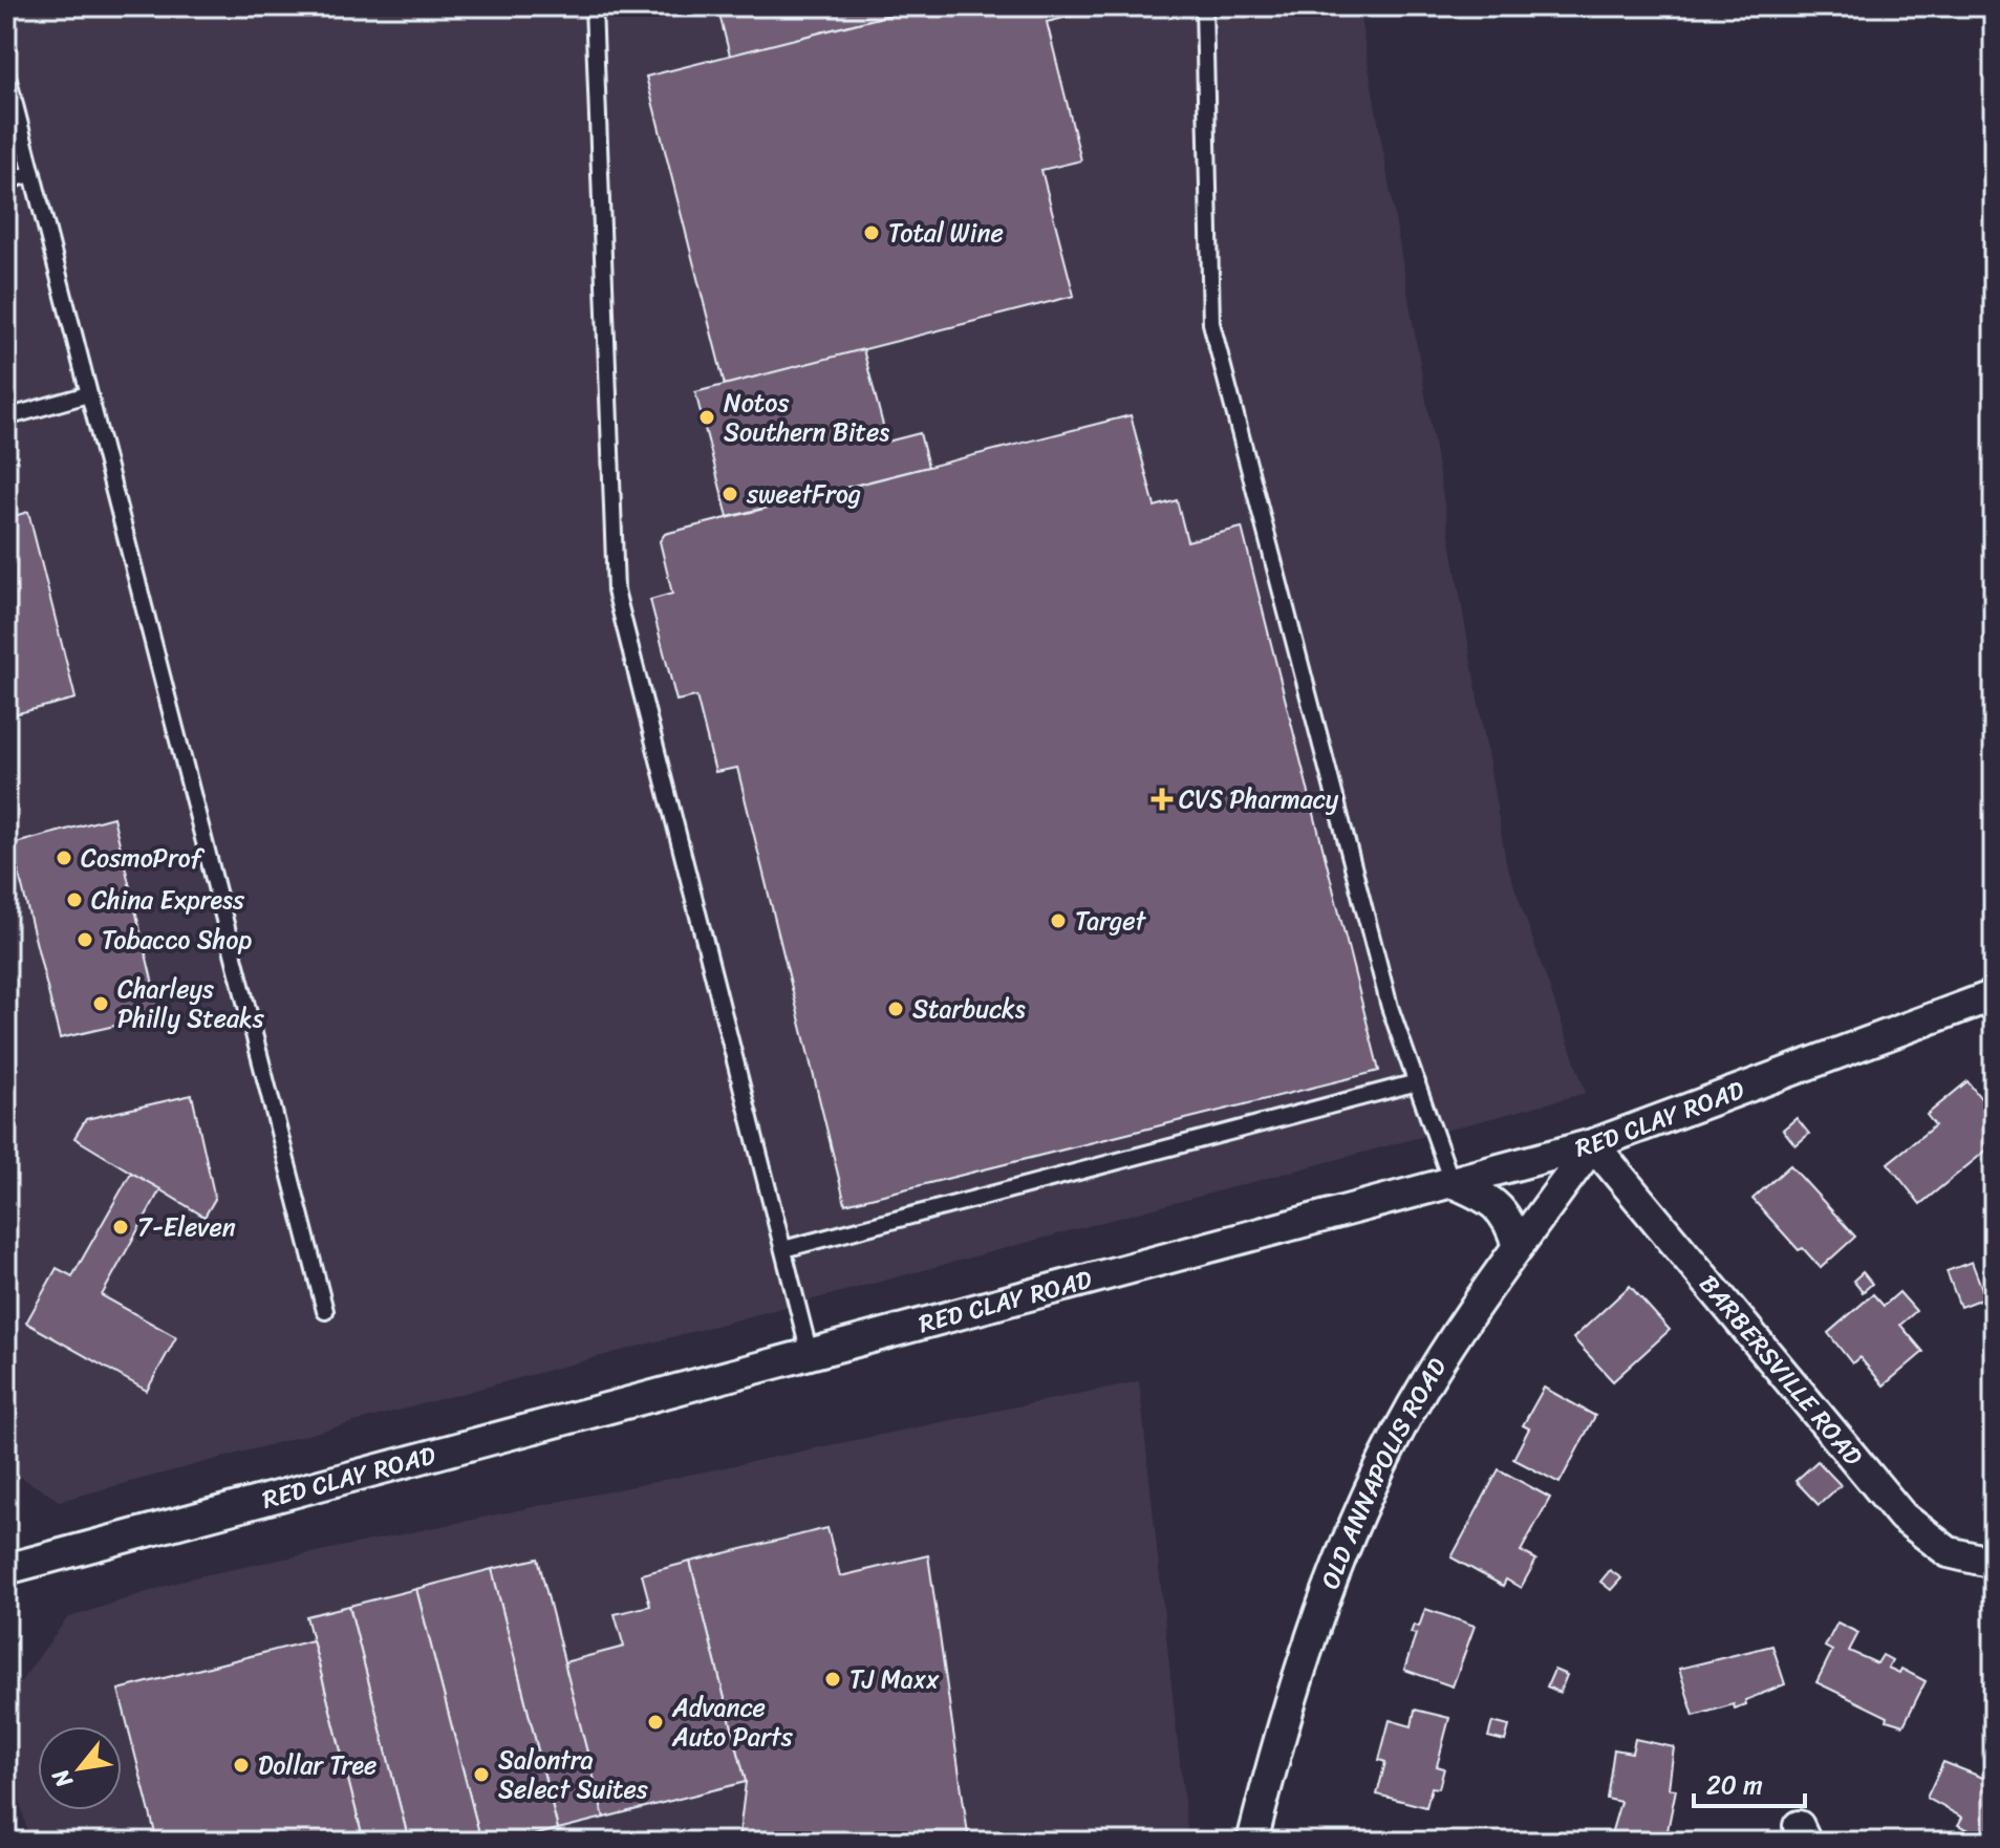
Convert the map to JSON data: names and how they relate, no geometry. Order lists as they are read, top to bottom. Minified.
{"streets":{"street":["RED CLAY ROAD","BARBERSVILLE ROAD","OLD ANNAPOLIS ROAD"]},"crossings":[["RED CLAY ROAD","BARBERSVILLE ROAD"],["RED CLAY ROAD","OLD ANNAPOLIS ROAD"],["BARBERSVILLE ROAD","OLD ANNAPOLIS ROAD"]],"places":{"other":["Total Wine","Notos Southern Bites","sweetFrog","CosmoProf","China Express","Target","Tobacco Shop","Charleys Philly Steaks","Starbucks","7-Eleven","TJ Maxx","Advance Auto Parts","Dollar Tree","Salontra Select Suites"],"health":["CVS Pharmacy"]},"scale_bar":"20 m","north":"bottom left"}
